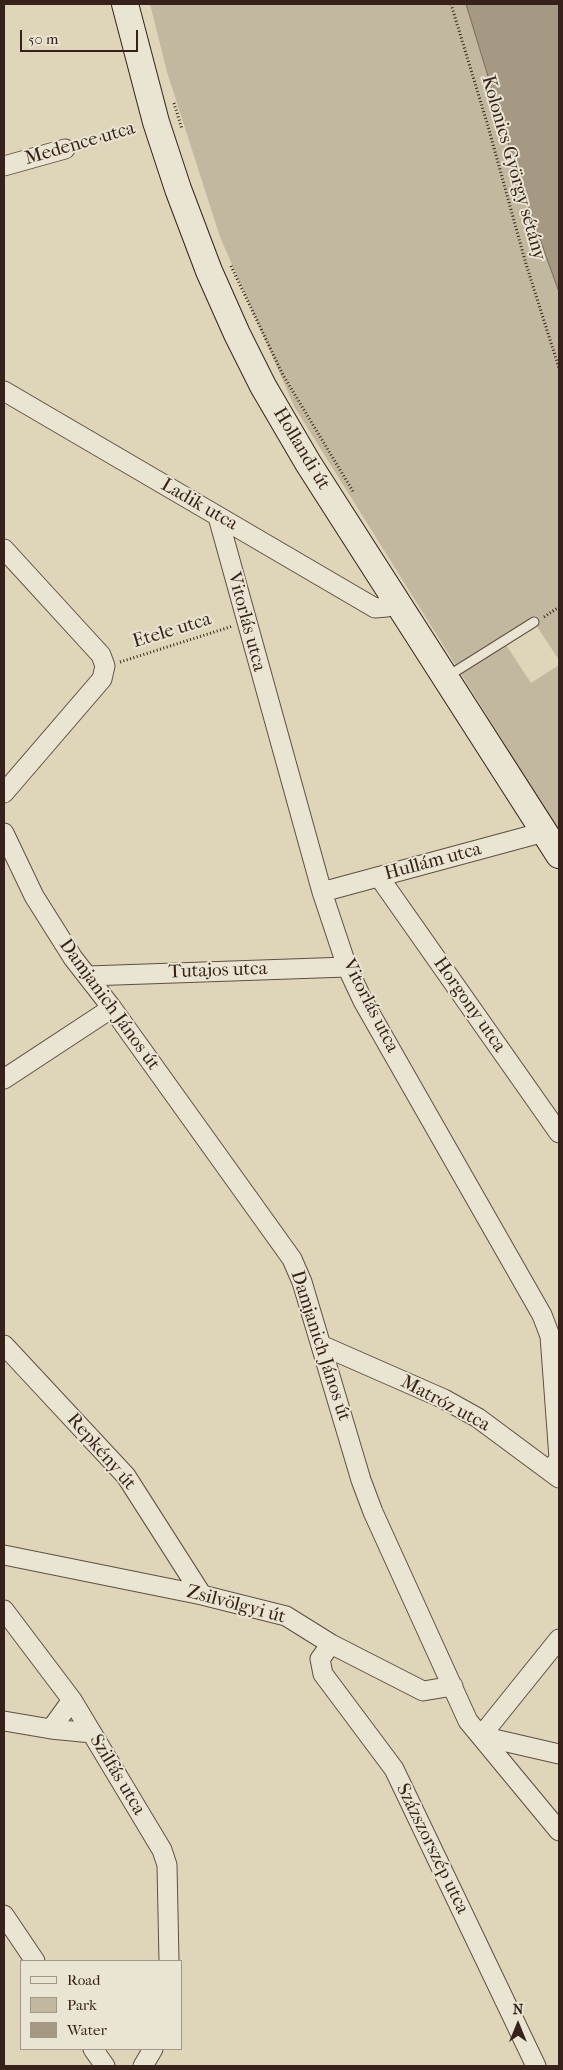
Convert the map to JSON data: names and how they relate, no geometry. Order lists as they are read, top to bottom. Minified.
{"streets":{"street":["Medence utca","Hollandi út","Ladik utca","Vitorlás utca","Hullám utca","Tutajos utca","Damjanich János út","Horgony utca","Matróz utca","Repkény út","Zsilvölgyi út","Szilfás utca","Százszorszép utca"],"path":["Kolonics György sétány","Etele utca"]},"crossings":[["Medence utca","Hollandi út"],["Hollandi út","Ladik utca"],["Hollandi út","Hullám utca"],["Ladik utca","Vitorlás utca"],["Vitorlás utca","Etele utca"],["Vitorlás utca","Hullám utca"],["Vitorlás utca","Tutajos utca"],["Vitorlás utca","Matróz utca"],["Hullám utca","Horgony utca"],["Tutajos utca","Damjanich János út"],["Damjanich János út","Matróz utca"],["Damjanich János út","Zsilvölgyi út"],["Repkény út","Zsilvölgyi út"],["Zsilvölgyi út","Százszorszép utca"]],"legend":["Road","Park","Water"],"scale_bar":"50 m","north":"top"}
